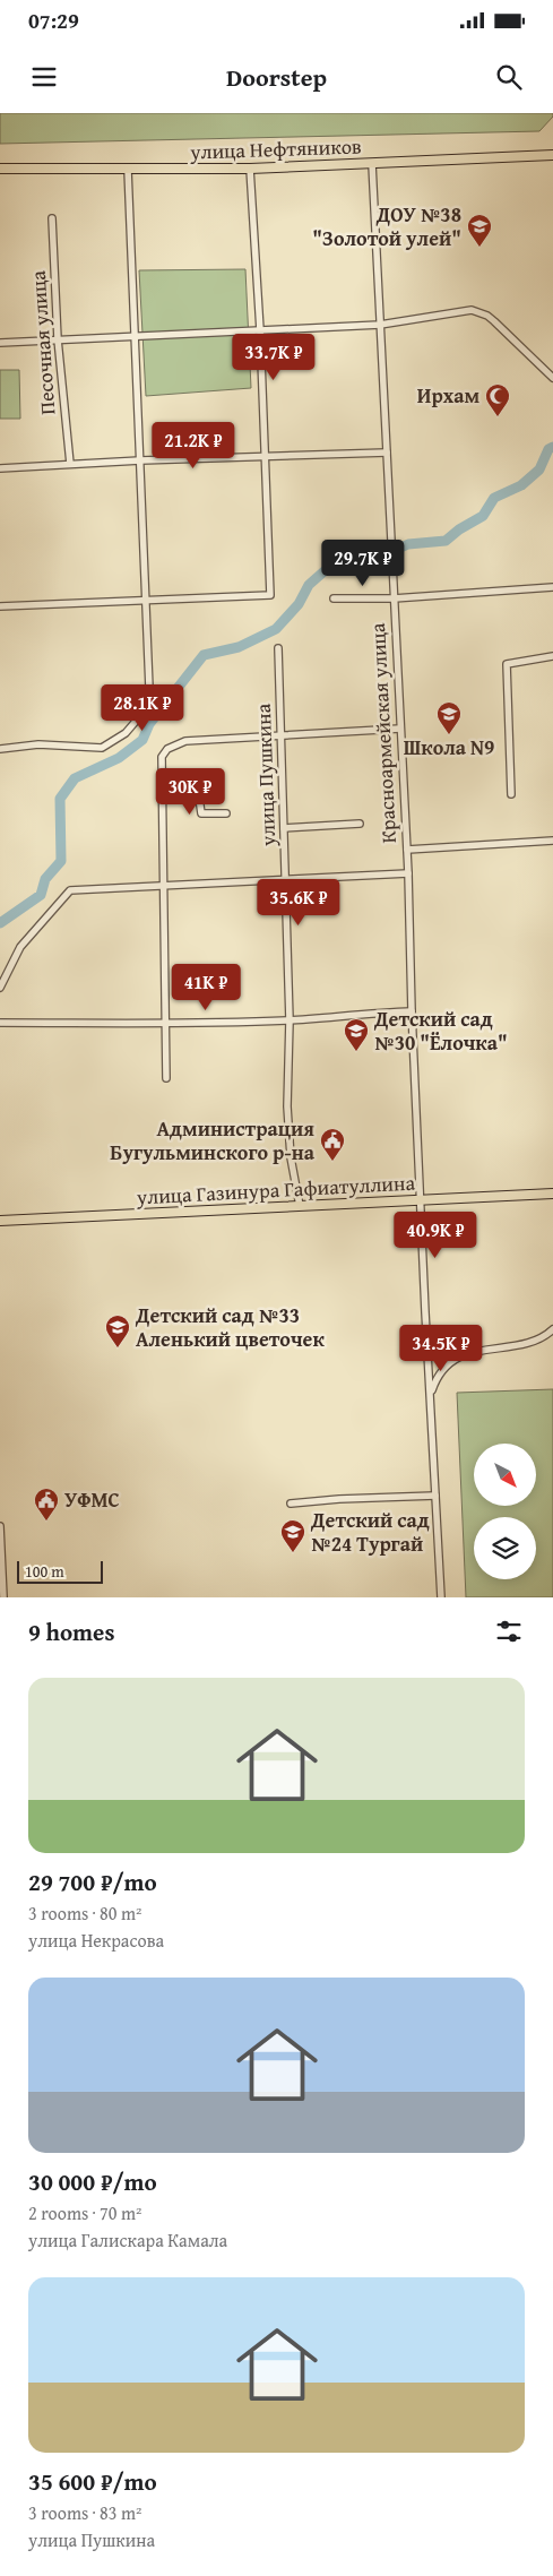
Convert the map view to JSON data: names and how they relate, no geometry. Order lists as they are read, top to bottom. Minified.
{"streets":{"main road":["улица Нефтяников","улица Газинура Гафиатуллина"],"street":["Песочная улица","Красноармейская улица","улица Пушкина"]},"crossings":[["улица Нефтяников","Красноармейская улица"],["Красноармейская улица","улица Газинура Гафиатуллина"],["улица Пушкина","улица Газинура Гафиатуллина"]],"places":{"school or university":["ДОУ №38 \"Золотой улей\"","Школа N9","Детский сад №30 \"Ёлочка\"","Детский сад №33 Аленький цветочек","Детский сад №24 Тургай"],"mosque":["Ирхам"],"public building":["Администрация Бугульминского р-на","УФМС"]},"scale_bar":"100 m","north":"bottom right","page":{"status":"07:29","header":"Doorstep","price":["33.7K ₽","21.2K ₽","29.7K ₽","28.1K ₽","30K ₽","35.6K ₽","41K ₽","40.9K ₽","34.5K ₽"],"scale":"100 m","heading":"9 homes","list":[{"name":"29 700 ₽/mo","note":"3 rooms · 80 m² · улица Некрасова"},{"name":"30 000 ₽/mo","note":"2 rooms · 70 m² · улица Галискара Камала"},{"name":"35 600 ₽/mo","note":"3 rooms · 83 m² · улица Пушкина"}]}}
